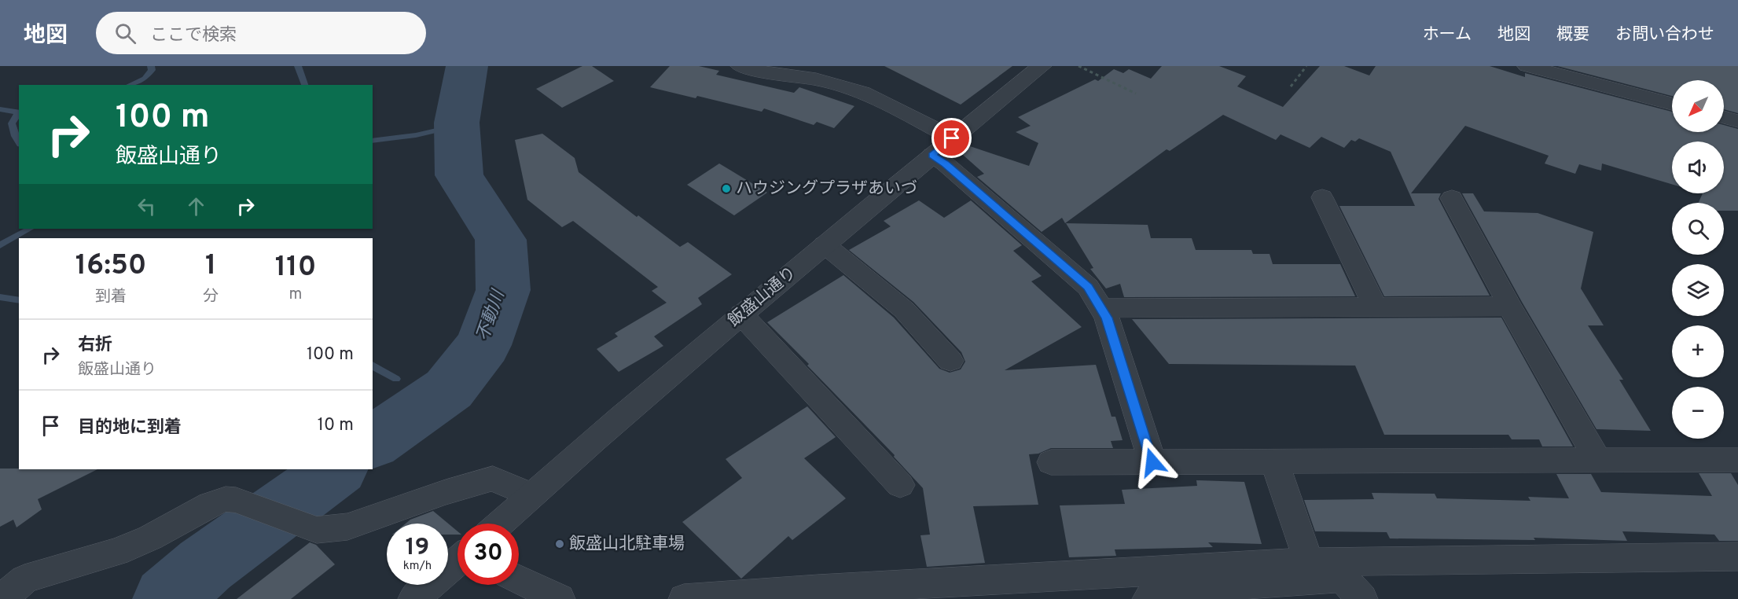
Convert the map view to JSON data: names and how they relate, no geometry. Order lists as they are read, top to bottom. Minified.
{"streets":{"street":["飯盛山通り"]},"water":["不動川"],"places":["ハウジングプラザあいづ","飯盛山北駐車場"],"north":"bottom left","page":{"header":"地図","search":"ここで検索","nav":["ホーム","地図","概要","お問い合わせ"],"map_buttons":["+","−"],"turn":["100 m","飯盛山通り"],"eta":["16:50","到着","1","分","110","m"],"list":[{"name":"右折","note":"飯盛山通り","value":"100 m"},{"name":"目的地に到着","value":"10 m"}],"speed":"19 km/h","limit":"30"}}
